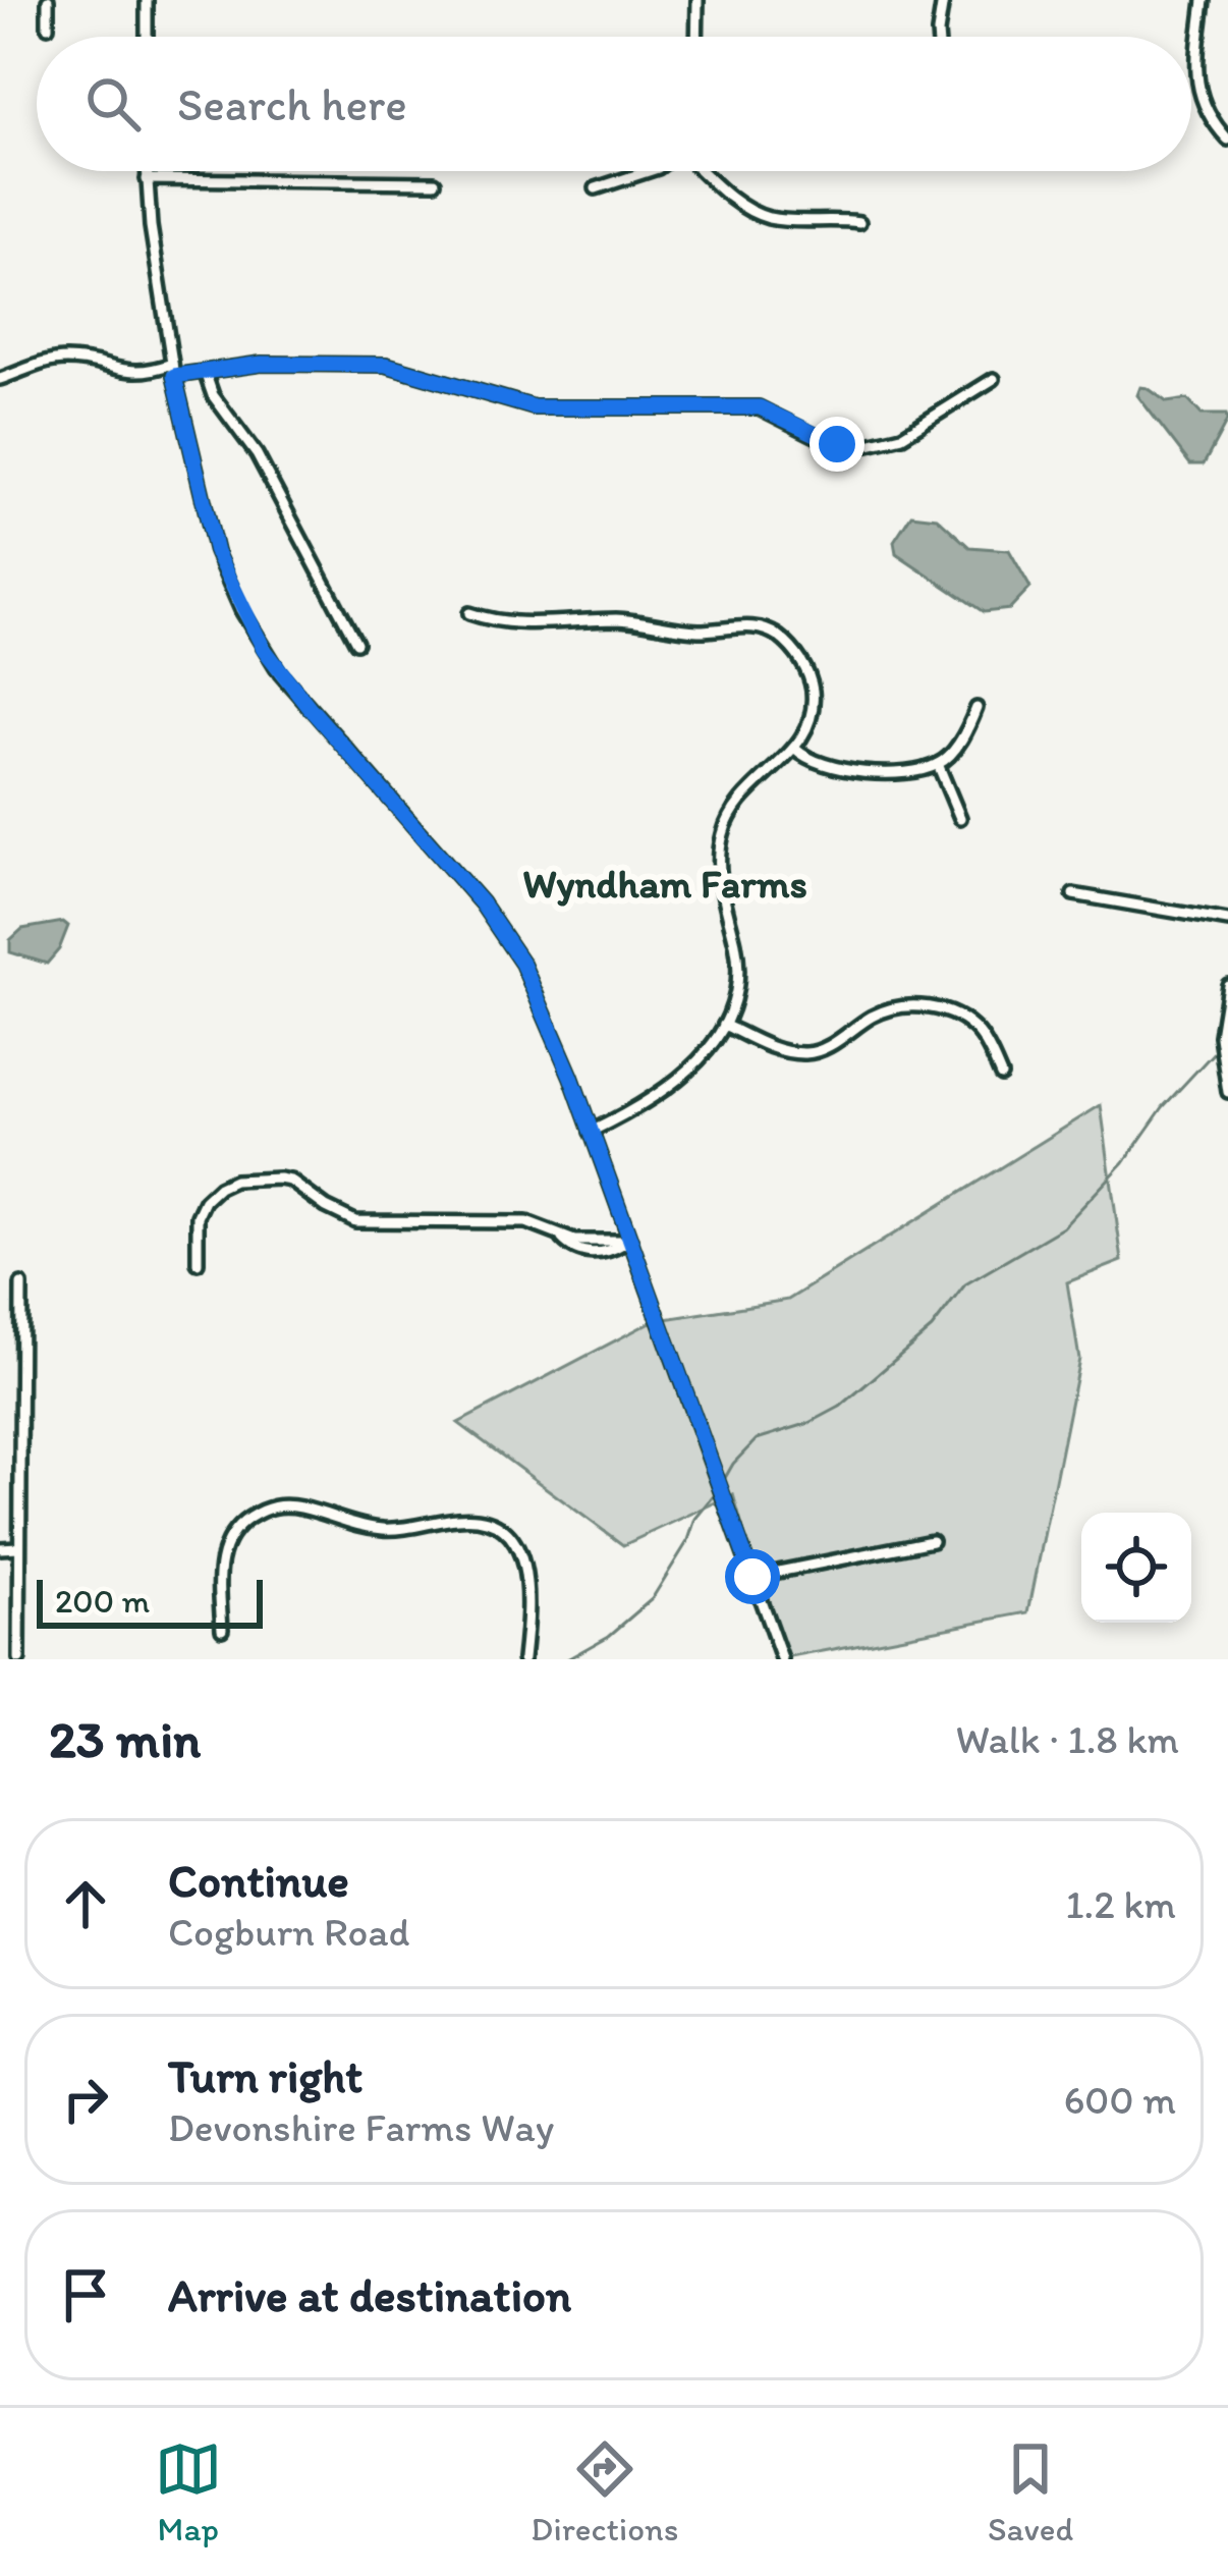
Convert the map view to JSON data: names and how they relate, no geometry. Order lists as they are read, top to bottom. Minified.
{"districts":["Wyndham Farms"],"scale_bar":"200 m","page":{"search":"Search here","scale":"200 m","heading":["23 min","Walk · 1.8 km"],"list":[["Continue","Cogburn Road","1.2 km"],["Turn right","Devonshire Farms Way","600 m"],"Arrive at destination"],"nav":["Map","Directions","Saved"]}}
